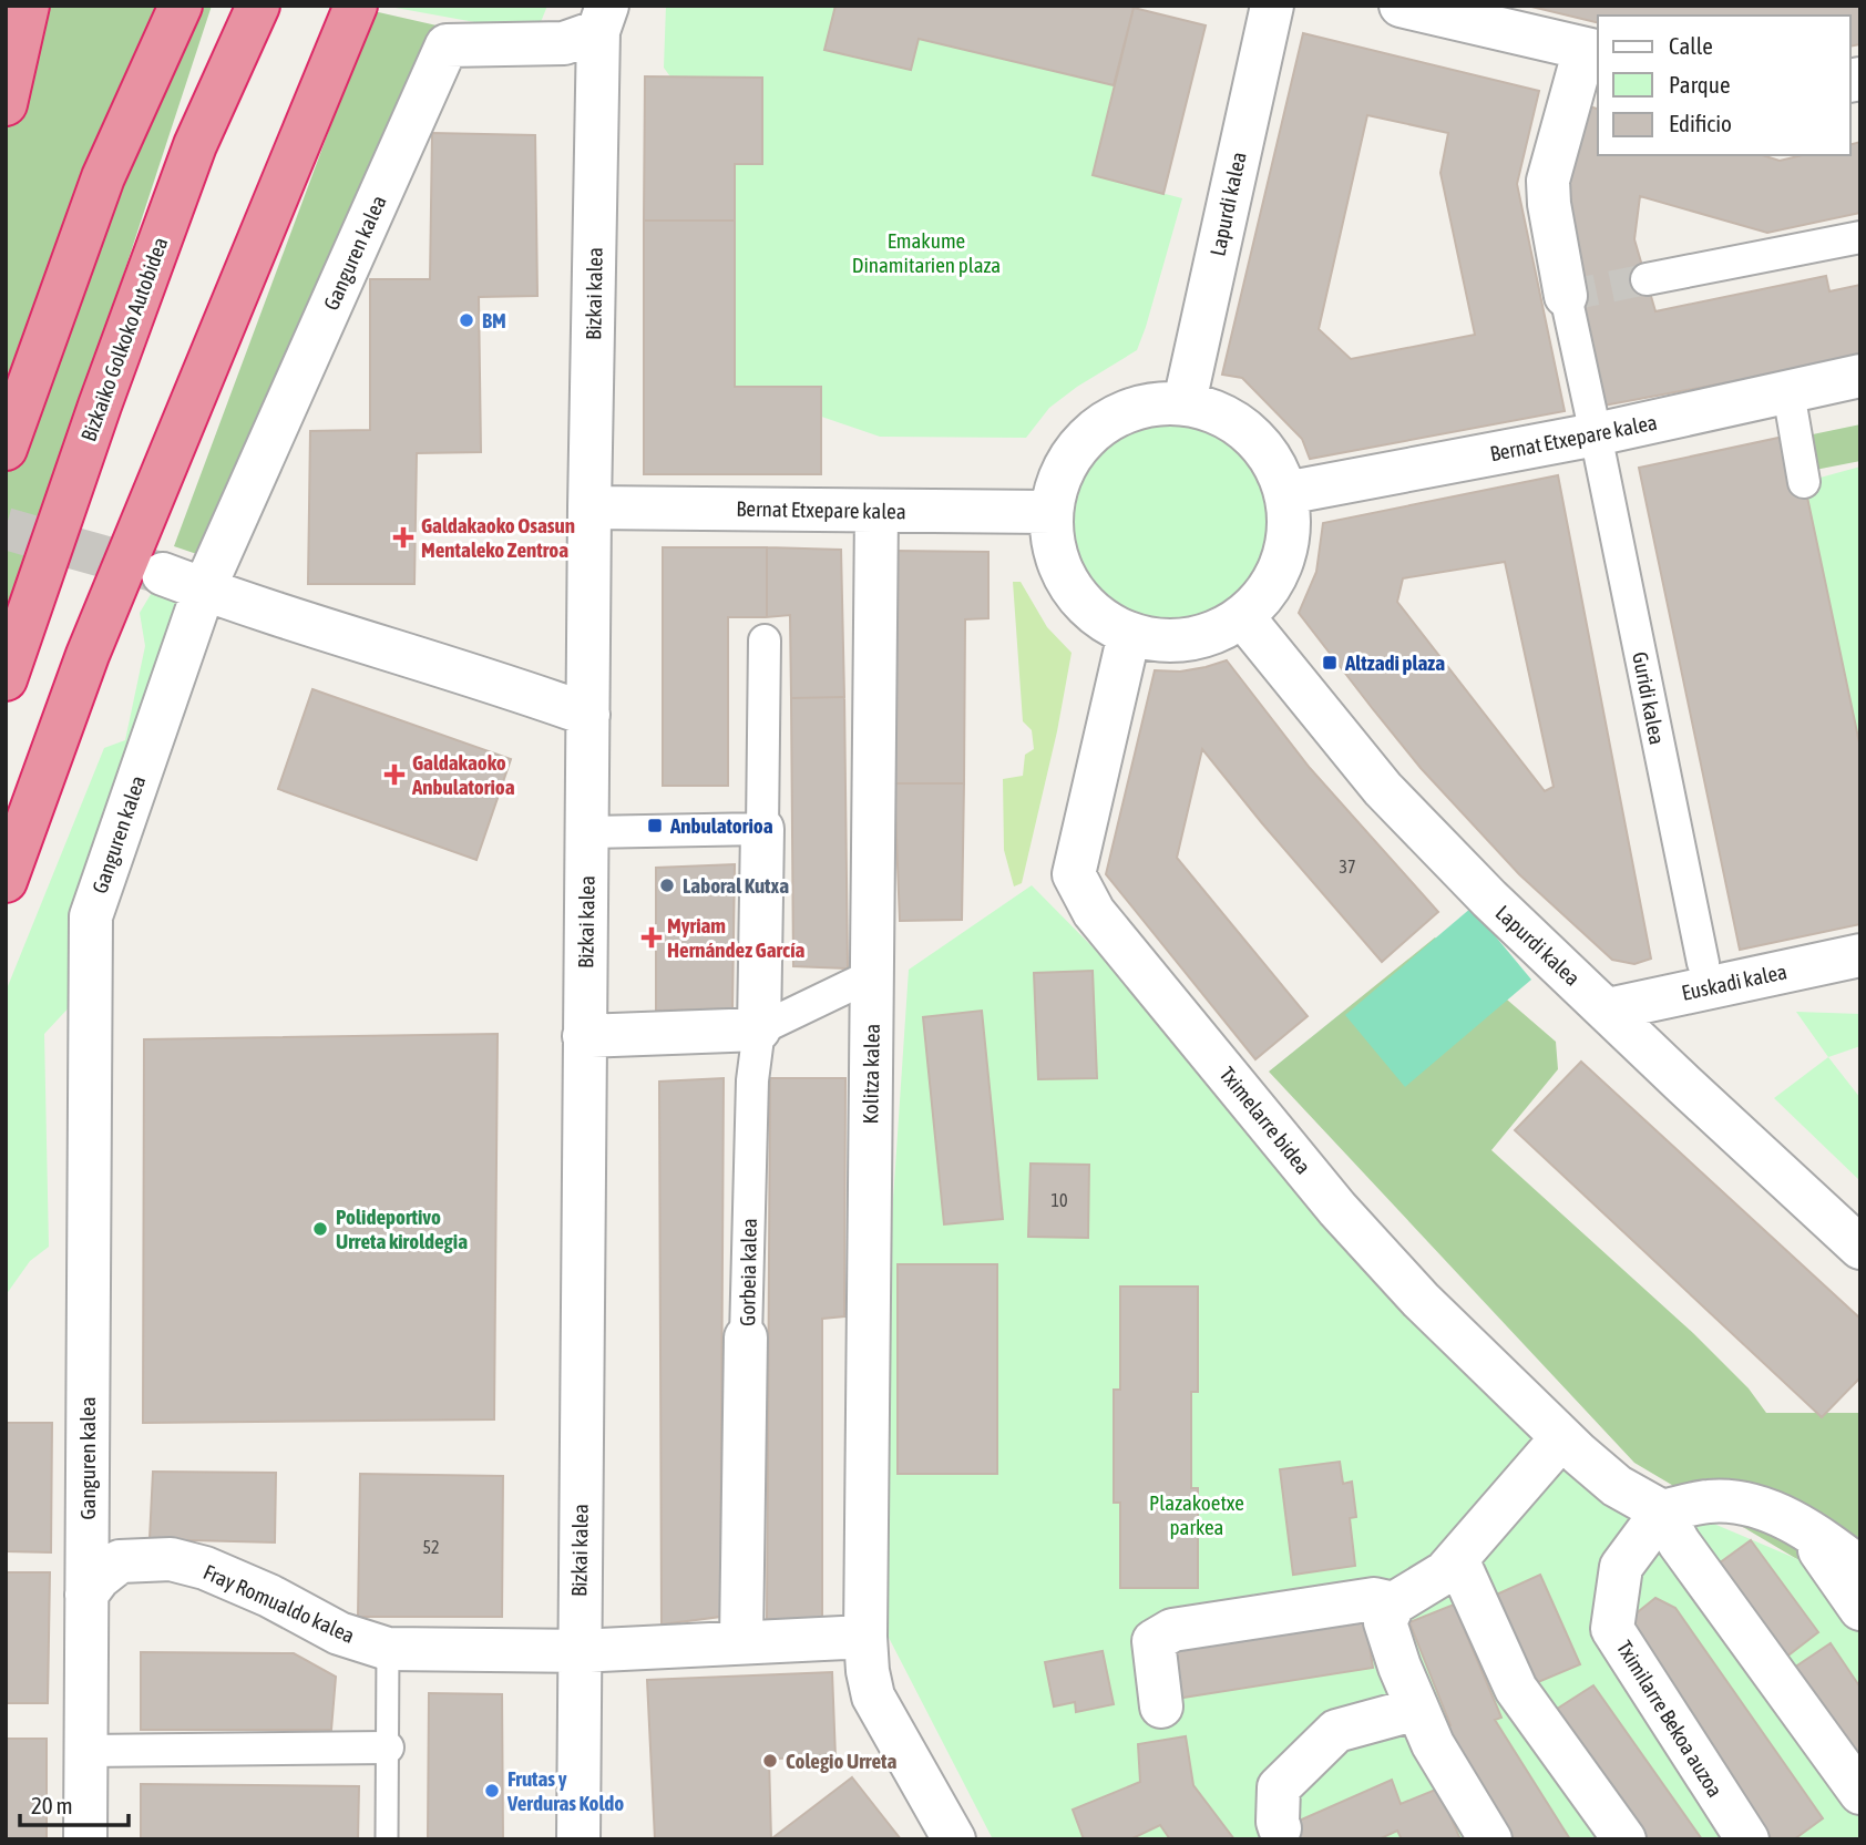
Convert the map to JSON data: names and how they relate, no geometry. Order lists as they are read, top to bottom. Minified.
{"streets":{"highway":["Bizkaiko Golkoko Autobidea"],"street":["Lapurdi kalea","Ganguren kalea","Bizkai kalea","Bernat Etxepare kalea","Guridi kalea","Euskadi kalea","Kolitza kalea","Tximelarre bidea","Gorbeia kalea","Fray Romualdo kalea","Tximilarre Bekoa auzoa"]},"crossings":[["Lapurdi kalea","Bernat Etxepare kalea"],["Lapurdi kalea","Euskadi kalea"],["Lapurdi kalea","Tximelarre bidea"],["Ganguren kalea","Bizkai kalea"],["Ganguren kalea","Fray Romualdo kalea"],["Bizkai kalea","Bernat Etxepare kalea"],["Bizkai kalea","Fray Romualdo kalea"],["Bernat Etxepare kalea","Guridi kalea"],["Bernat Etxepare kalea","Kolitza kalea"],["Bernat Etxepare kalea","Tximelarre bidea"],["Kolitza kalea","Fray Romualdo kalea"],["Tximelarre bidea","Tximilarre Bekoa auzoa"],["Gorbeia kalea","Fray Romualdo kalea"]],"parks":["Emakume Dinamitarien plaza","Plazakoetxe parkea"],"places":{"other":["BM","Laboral Kutxa","Polideportivo Urreta kiroldegia","Colegio Urreta","Frutas y Verduras Koldo"],"health":["Galdakaoko Osasun Mentaleko Zentroa","Galdakaoko Anbulatorioa","Myriam Hernández García"],"transit":["Altzadi plaza","Anbulatorioa"]},"house_numbers":["37","10","52"],"legend":["Calle","Parque","Edificio"],"scale_bar":"20 m"}
